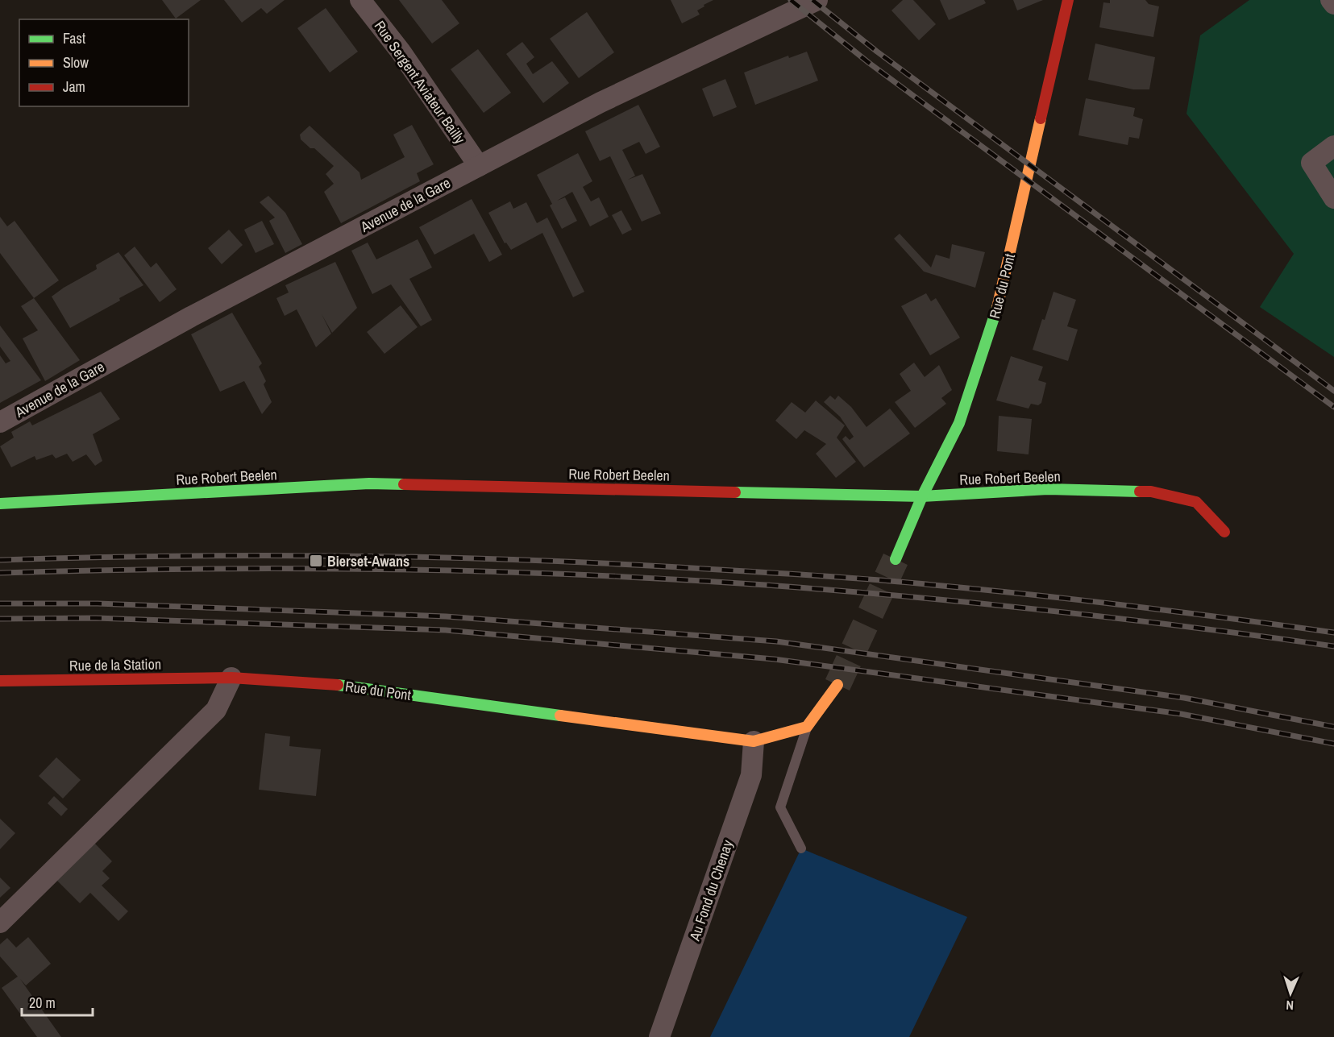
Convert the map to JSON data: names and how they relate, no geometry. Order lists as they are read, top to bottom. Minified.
{"streets":{"street":["Rue Sergent Aviateur Bailly","Avenue de la Gare","Rue du Pont","Rue Robert Beelen","Rue de la Station","Au Fond du Chenay"]},"crossings":[["Rue Sergent Aviateur Bailly","Avenue de la Gare"],["Rue du Pont","Rue Robert Beelen"],["Rue du Pont","Rue de la Station"],["Rue du Pont","Au Fond du Chenay"]],"places":{"transit":["Bierset-Awans"]},"legend":["Fast","Slow","Jam"],"scale_bar":"20 m","north":"bottom"}
